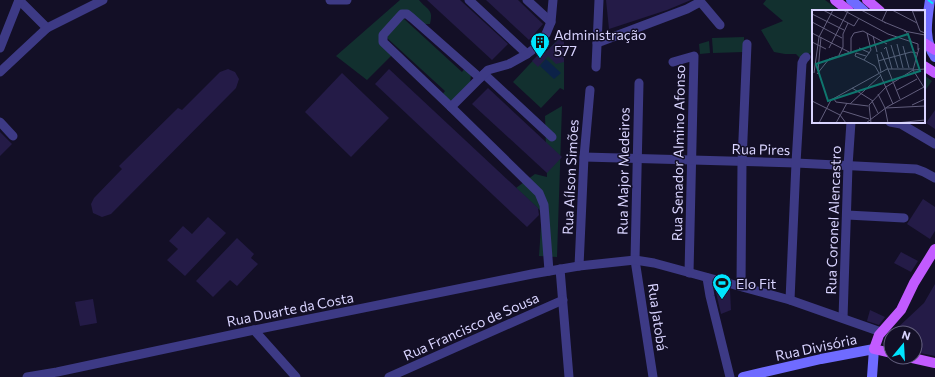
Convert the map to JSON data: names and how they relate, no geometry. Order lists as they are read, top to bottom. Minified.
{"streets":{"main road":["Rua Divisória"],"street":["Rua Pires","Rua Senador Almino Afonso","Rua Major Medeiros","Rua Aílson Simões","Rua Coronel Alencastro","Rua Duarte da Costa","Rua Jatobá","Rua Francisco de Sousa"]},"crossings":[["Rua Pires","Rua Senador Almino Afonso"],["Rua Pires","Rua Major Medeiros"],["Rua Pires","Rua Aílson Simões"],["Rua Pires","Rua Coronel Alencastro"],["Rua Senador Almino Afonso","Rua Duarte da Costa"],["Rua Major Medeiros","Rua Duarte da Costa"],["Rua Major Medeiros","Rua Jatobá"],["Rua Aílson Simões","Rua Duarte da Costa"],["Rua Coronel Alencastro","Rua Duarte da Costa"],["Rua Duarte da Costa","Rua Jatobá"],["Rua Duarte da Costa","Rua Divisória"]],"places":{"building":["Administração 577"],"sports":["Elo Fit"]},"north":"top"}
